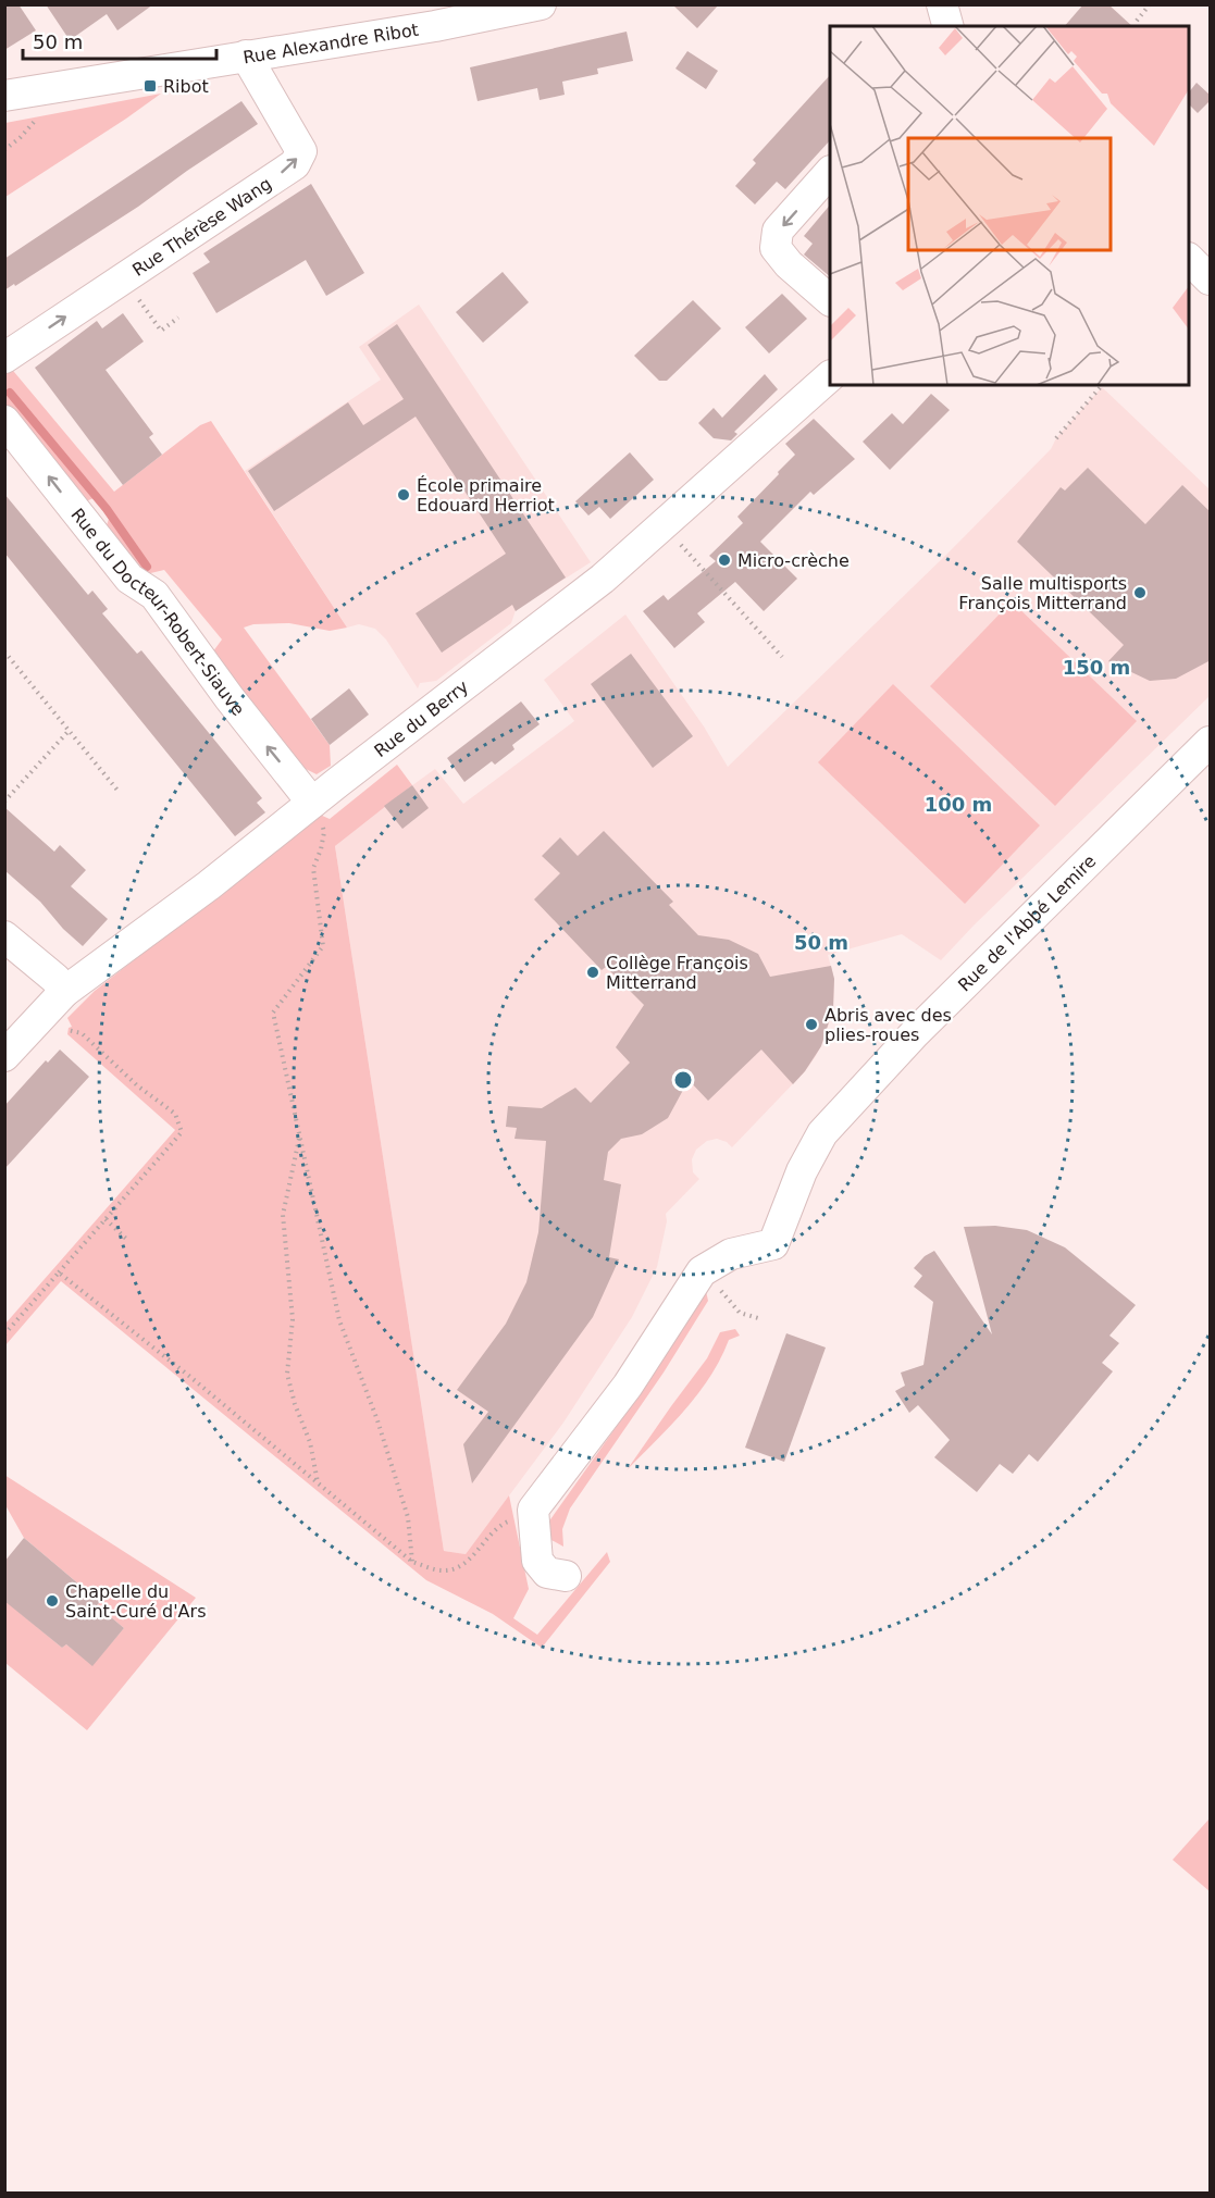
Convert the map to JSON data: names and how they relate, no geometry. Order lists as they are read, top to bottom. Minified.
{"streets":{"street":["Rue Alexandre Ribot","Rue Thérèse Wang","Rue du Docteur-Robert-Siauve","Rue du Berry","Rue de l'Abbé Lemire"]},"crossings":[["Rue Alexandre Ribot","Rue Thérèse Wang"],["Rue du Docteur-Robert-Siauve","Rue du Berry"]],"one_way":["Rue Thérèse Wang","Rue du Docteur-Robert-Siauve"],"places":{"transit":["Ribot"],"other":["École primaire Edouard Herriot","Micro-crèche","Salle multisports François Mitterrand","Collège François Mitterrand","Abris avec des plies-roues","Chapelle du Saint-Curé d'Ars"]},"scale_bar":"50 m","rings":["150 m","100 m","50 m"]}
